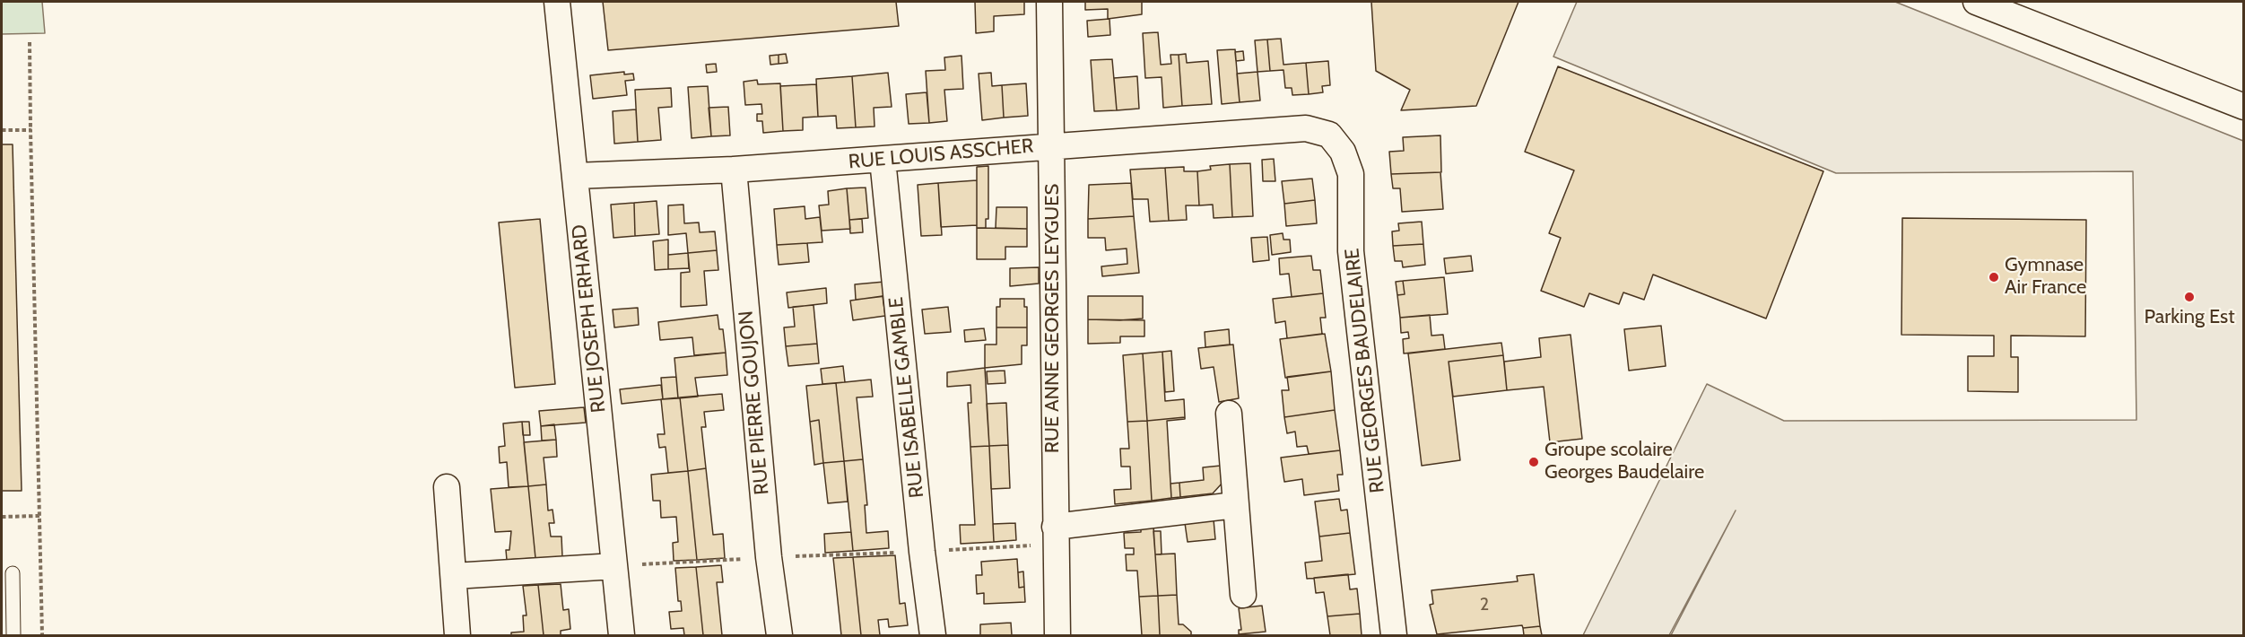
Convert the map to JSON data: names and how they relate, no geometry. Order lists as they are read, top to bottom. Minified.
{"streets":{"street":["RUE LOUIS ASSCHER","RUE JOSEPH ERHARD","RUE ANNE GEORGES LEYGUES","RUE GEORGES BAUDELAIRE","RUE ISABELLE GAMBLE","RUE PIERRE GOUJON"]},"crossings":[["RUE LOUIS ASSCHER","RUE JOSEPH ERHARD"],["RUE LOUIS ASSCHER","RUE ANNE GEORGES LEYGUES"],["RUE LOUIS ASSCHER","RUE GEORGES BAUDELAIRE"],["RUE LOUIS ASSCHER","RUE ISABELLE GAMBLE"],["RUE LOUIS ASSCHER","RUE PIERRE GOUJON"]],"places":["Gymnase Air France","Parking Est","Groupe scolaire Georges Baudelaire"],"house_numbers":["2"]}
